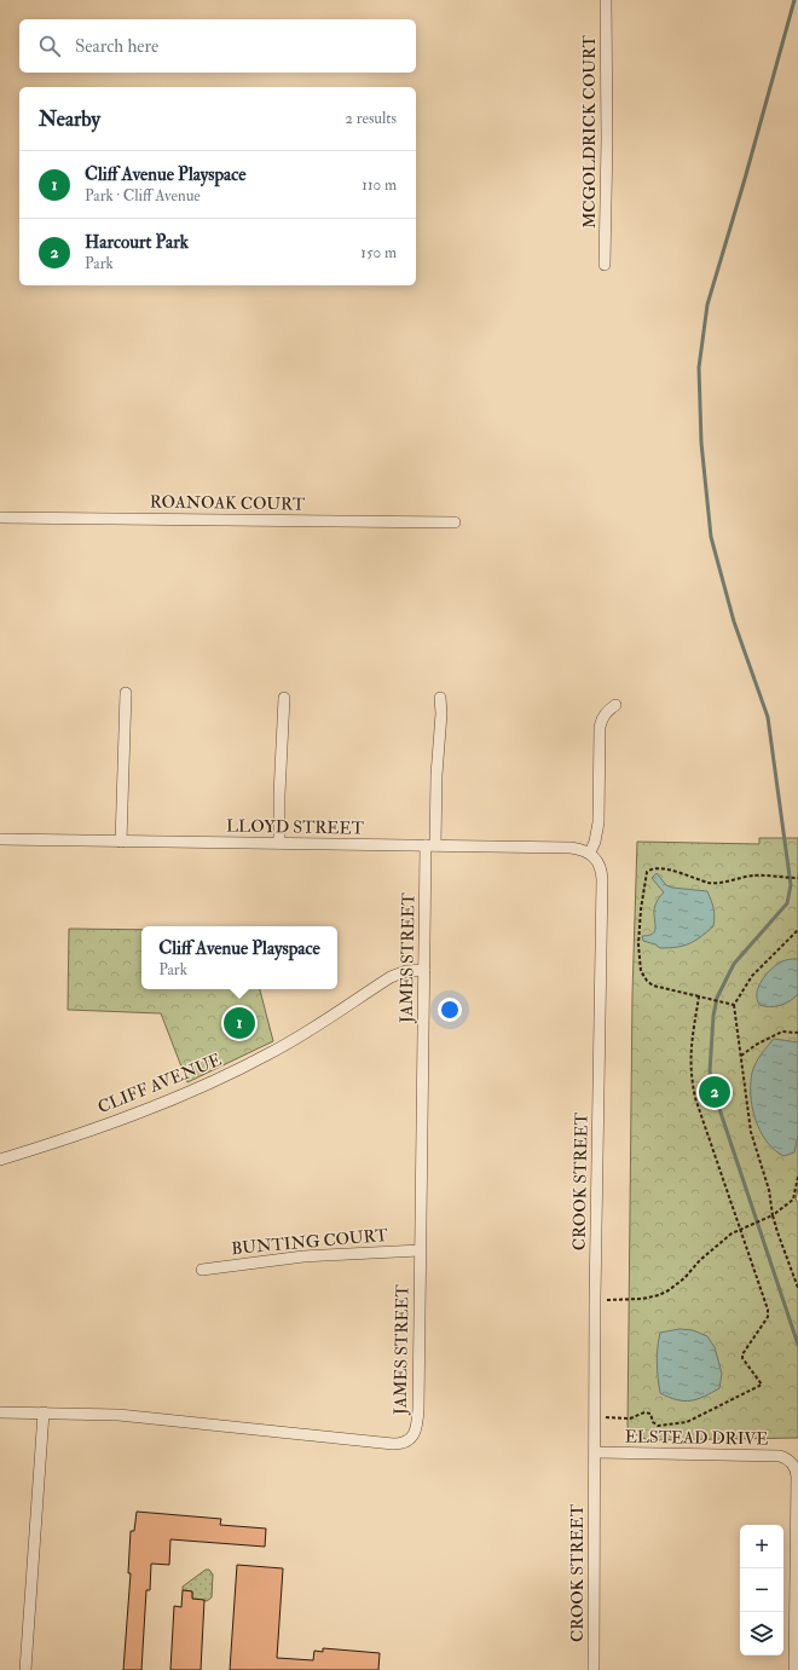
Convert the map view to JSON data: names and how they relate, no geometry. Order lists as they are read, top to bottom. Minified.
{"streets":{"street":["MCGOLDRICK COURT","ROANOAK COURT","LLOYD STREET","JAMES STREET","CLIFF AVENUE","CROOK STREET","BUNTING COURT","ELSTEAD DRIVE"]},"crossings":[["LLOYD STREET","JAMES STREET"],["LLOYD STREET","CROOK STREET"],["JAMES STREET","CLIFF AVENUE"],["JAMES STREET","BUNTING COURT"],["CROOK STREET","ELSTEAD DRIVE"]],"page":{"search":"Search here","heading":["Nearby","2 results"],"list":[{"mark":"1","name":"Cliff Avenue Playspace","note":"Park · Cliff Avenue","value":"110 m"},{"mark":"2","name":"Harcourt Park","note":"Park","value":"150 m"}],"popup":["Cliff Avenue Playspace","Park"],"pins":["1","2"],"map_buttons":["+","−"]}}
